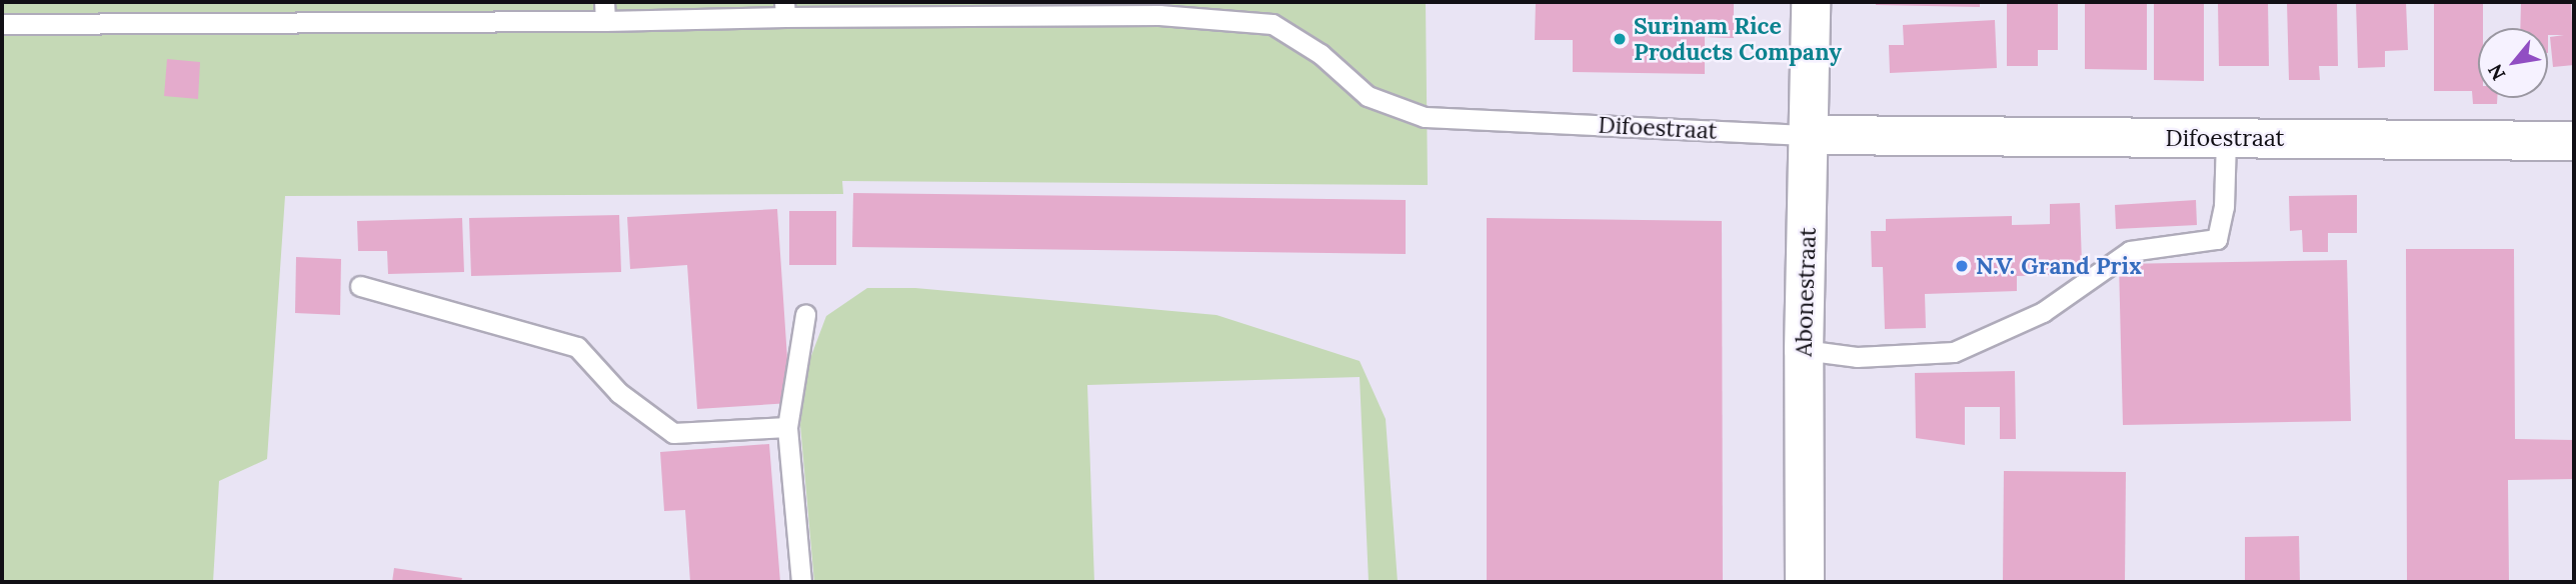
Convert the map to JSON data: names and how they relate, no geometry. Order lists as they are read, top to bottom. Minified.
{"streets":{"street":["Difoestraat","Abonestraat"]},"crossings":[["Difoestraat","Abonestraat"]],"places":["Surinam Rice Products Company","N.V. Grand Prix"],"north":"bottom left"}
